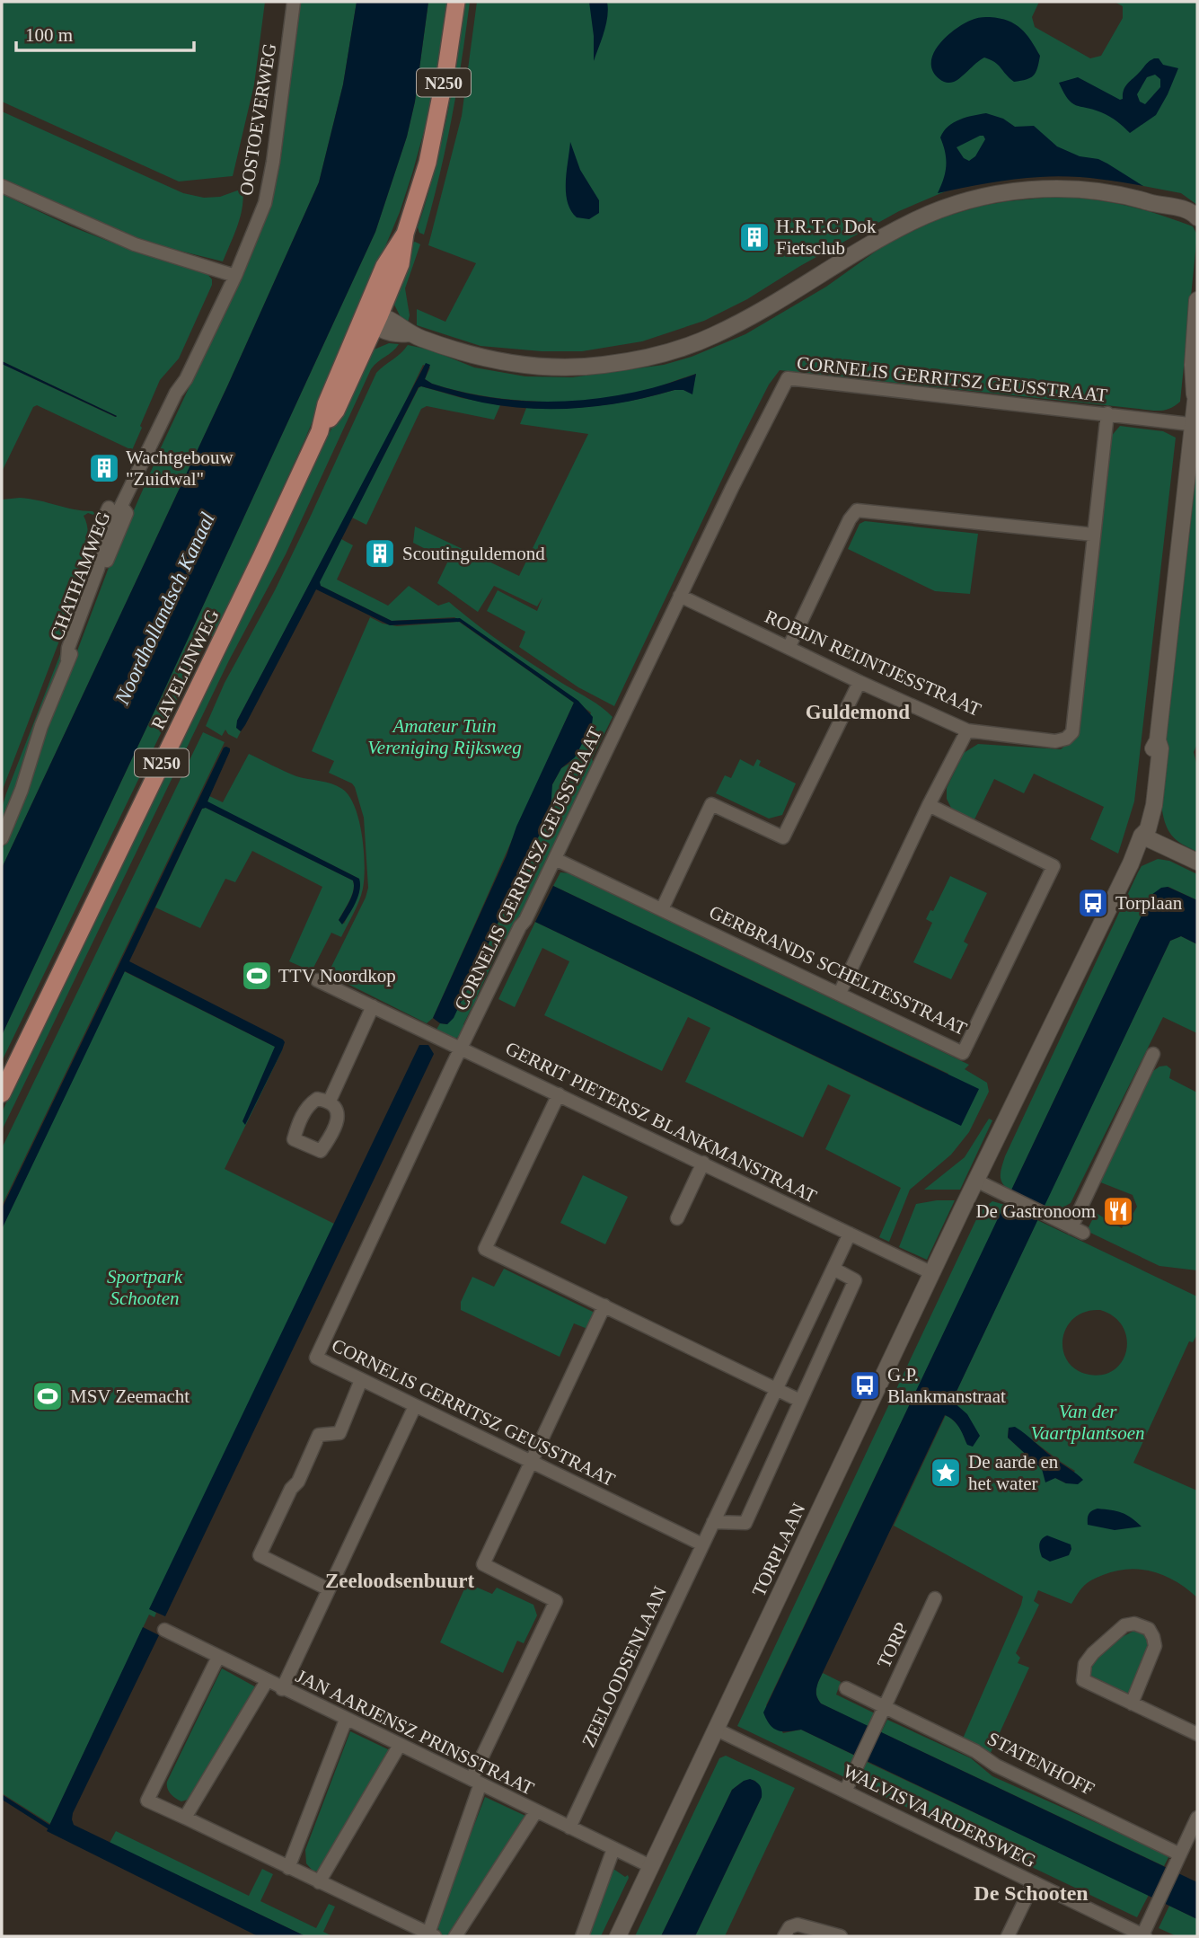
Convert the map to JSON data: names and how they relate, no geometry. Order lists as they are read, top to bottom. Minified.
{"streets":{"main road":["N250","RAVELIJNWEG"],"street":["OOSTOEVERWEG","CORNELIS GERRITSZ GEUSSTRAAT","CHATHAMWEG","ROBIJN REIJNTJESSTRAAT","GERBRANDS SCHELTESSTRAAT","GERRIT PIETERSZ BLANKMANSTRAAT","TORPLAAN","TORP","ZEELOODSENLAAN","JAN AARJENSZ PRINSSTRAAT","STATENHOFF","WALVISVAARDERSWEG"]},"crossings":[["N250","RAVELIJNWEG"],["OOSTOEVERWEG","CHATHAMWEG"],["CORNELIS GERRITSZ GEUSSTRAAT","ROBIJN REIJNTJESSTRAAT"],["CORNELIS GERRITSZ GEUSSTRAAT","GERBRANDS SCHELTESSTRAAT"],["CORNELIS GERRITSZ GEUSSTRAAT","GERRIT PIETERSZ BLANKMANSTRAAT"],["CORNELIS GERRITSZ GEUSSTRAAT","TORPLAAN"],["CORNELIS GERRITSZ GEUSSTRAAT","ZEELOODSENLAAN"],["GERRIT PIETERSZ BLANKMANSTRAAT","TORPLAAN"],["GERRIT PIETERSZ BLANKMANSTRAAT","ZEELOODSENLAAN"],["TORPLAAN","JAN AARJENSZ PRINSSTRAAT"],["TORPLAAN","WALVISVAARDERSWEG"],["TORP","STATENHOFF"],["TORP","WALVISVAARDERSWEG"],["ZEELOODSENLAAN","JAN AARJENSZ PRINSSTRAAT"]],"districts":["Guldemond","Zeeloodsenbuurt","De Schooten"],"water":["Noordhollandsch Kanaal"],"parks":["Amateur Tuin Vereniging Rijksweg","Sportpark Schooten","Van der Vaartplantsoen"],"places":{"building":["H.R.T.C Dok Fietsclub","Wachtgebouw \"Zuidwal\"","Scoutinguldemond"],"bus stop":["Torplaan","G.P. Blankmanstraat"],"sports":["TTV Noordkop","MSV Zeemacht"],"restaurant":["De Gastronoom"],"place":["De aarde en het water"]},"scale_bar":"100 m"}
